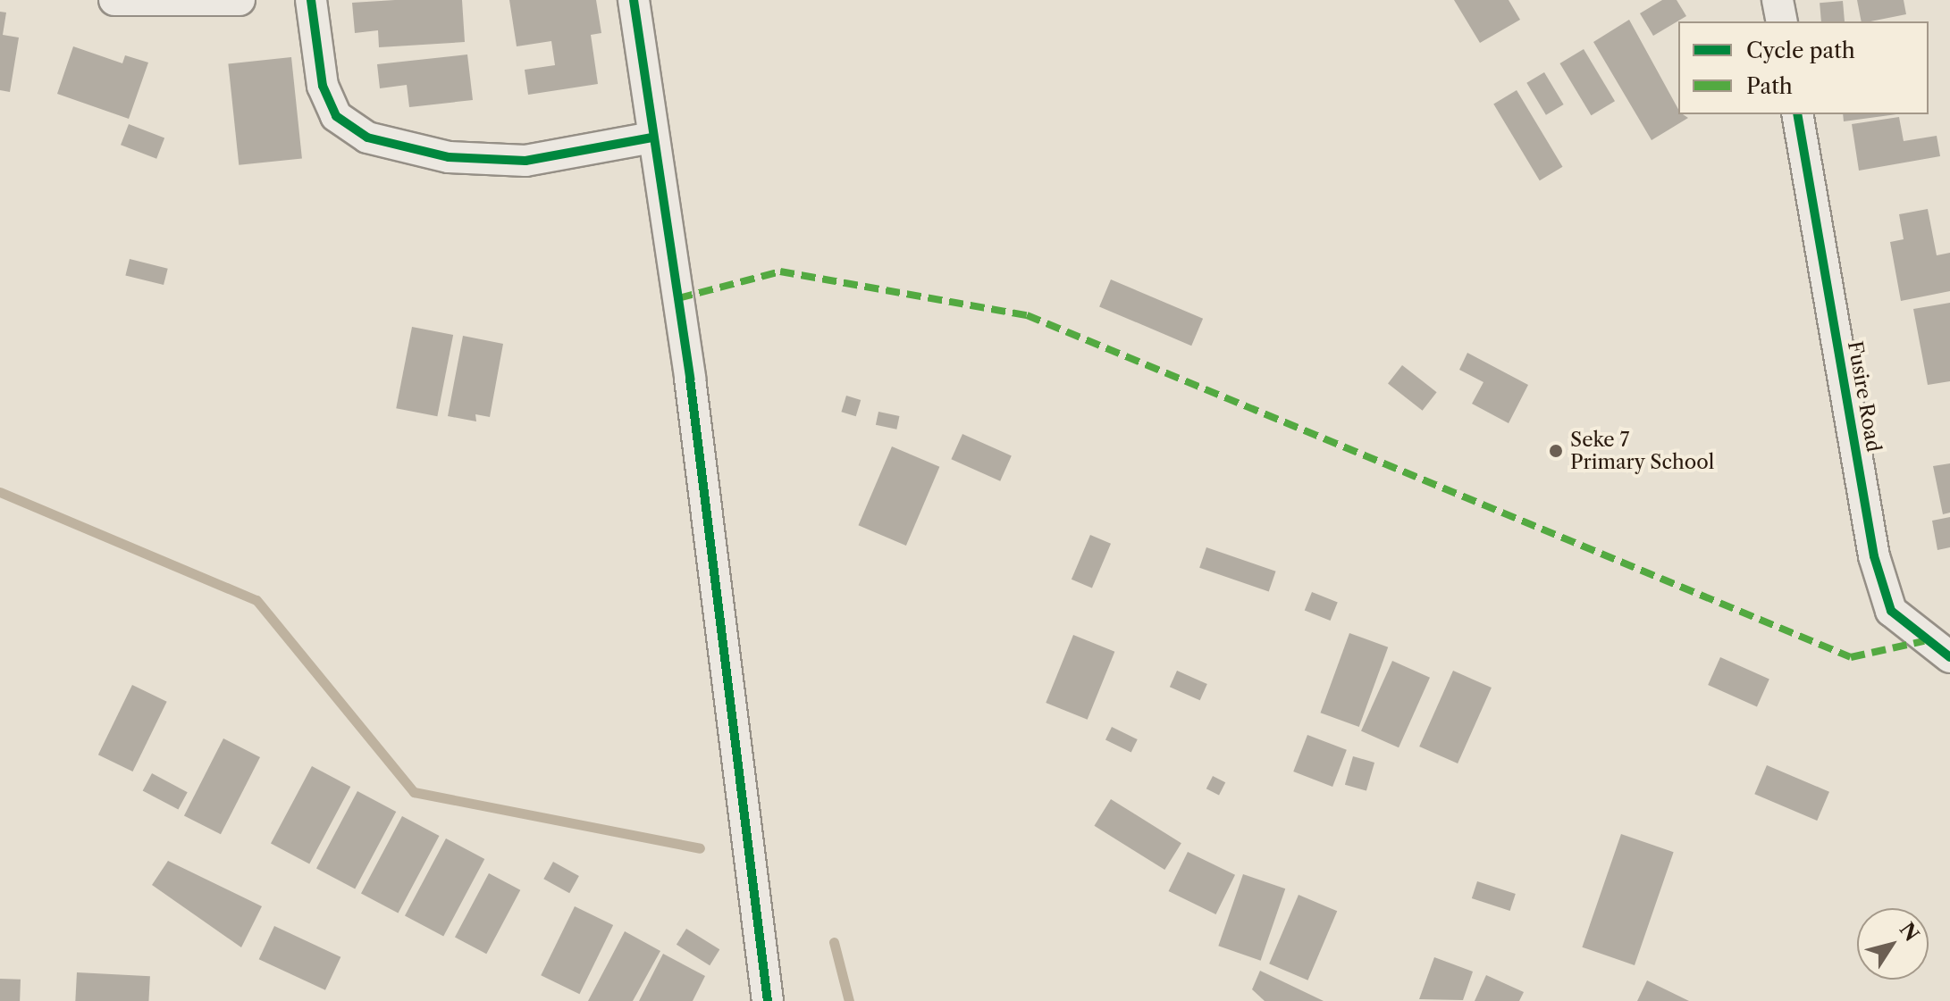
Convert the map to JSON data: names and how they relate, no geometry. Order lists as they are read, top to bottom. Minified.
{"streets":{"street":["Fusire Road"]},"places":["Seke 7 Primary School"],"legend":["Cycle path","Path"],"north":"top right"}
